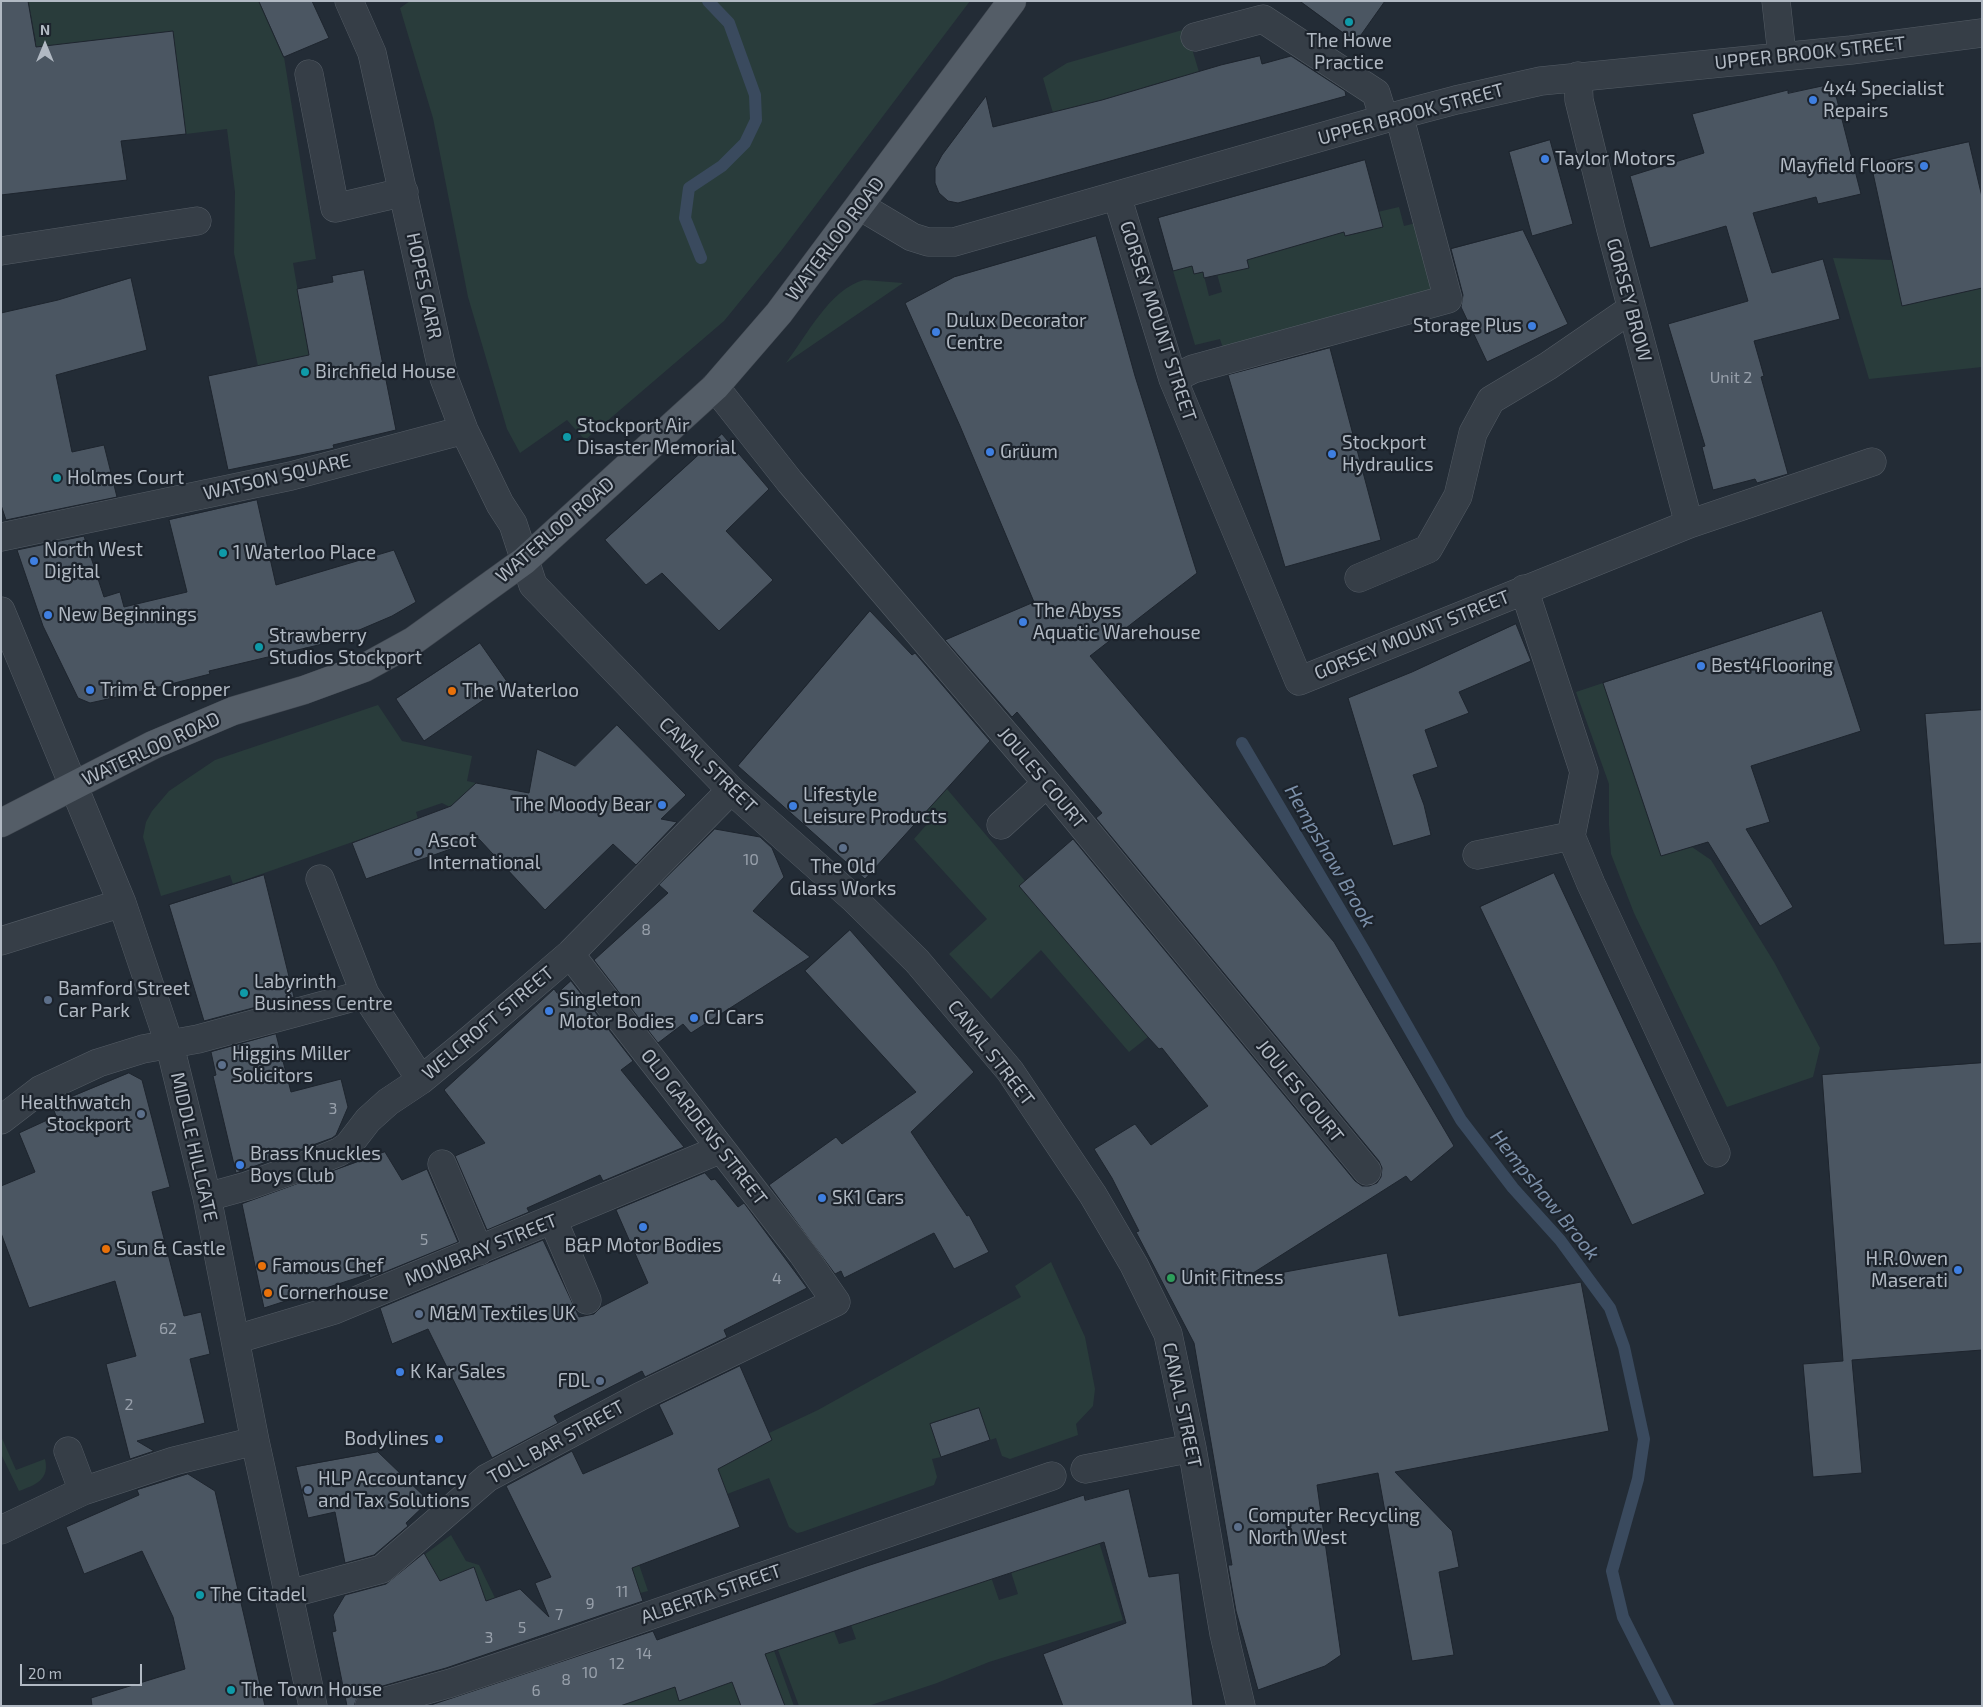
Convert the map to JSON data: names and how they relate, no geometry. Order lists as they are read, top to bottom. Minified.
{"streets":{"main road":["WATERLOO ROAD"],"street":["UPPER BROOK STREET","HOPES CARR","GORSEY BROW","GORSEY MOUNT STREET","WATSON SQUARE","CANAL STREET","JOULES COURT","WELCROFT STREET","OLD GARDENS STREET","MIDDLE HILLGATE","MOWBRAY STREET","TOLL BAR STREET","ALBERTA STREET"]},"crossings":[["UPPER BROOK STREET","WATERLOO ROAD"],["UPPER BROOK STREET","GORSEY BROW"],["UPPER BROOK STREET","GORSEY MOUNT STREET"],["WATERLOO ROAD","HOPES CARR"],["WATERLOO ROAD","CANAL STREET"],["WATERLOO ROAD","JOULES COURT"],["WATERLOO ROAD","MIDDLE HILLGATE"],["HOPES CARR","WATSON SQUARE"],["HOPES CARR","CANAL STREET"],["GORSEY BROW","GORSEY MOUNT STREET"],["CANAL STREET","WELCROFT STREET"],["WELCROFT STREET","OLD GARDENS STREET"],["WELCROFT STREET","MIDDLE HILLGATE"],["OLD GARDENS STREET","MOWBRAY STREET"],["OLD GARDENS STREET","TOLL BAR STREET"],["MIDDLE HILLGATE","MOWBRAY STREET"],["MIDDLE HILLGATE","TOLL BAR STREET"]],"water":["Hempshaw Brook"],"places":["The Howe Practice","4x4 Specialist Repairs","Taylor Motors","Mayfield Floors","Storage Plus","Dulux Decorator Centre","Birchfield House","Stockport Air Disaster Memorial","Grüum","Stockport Hydraulics","Holmes Court","1 Waterloo Place","North West Digital","New Beginnings","The Abyss Aquatic Warehouse","Strawberry Studios Stockport","Best4Flooring","Trim & Cropper","The Waterloo","The Moody Bear","Lifestyle Leisure Products","The Old Glass Works","Ascot International","Labyrinth Business Centre","Bamford Street Car Park","Singleton Motor Bodies","CJ Cars","Higgins Miller Solicitors","Healthwatch Stockport","Brass Knuckles Boys Club","SK1 Cars","B&P Motor Bodies","Sun & Castle","Famous Chef","H.R.Owen Maserati","Unit Fitness","Cornerhouse","M&M Textiles UK","K Kar Sales","FDL","Bodylines","HLP Accountancy and Tax Solutions","Computer Recycling North West","The Citadel","The Town House"],"house_numbers":["Unit 2","10","8","3","5","4","62","2","11","9","7","5","3","14","12","10","8","6"],"scale_bar":"20 m","north":"top"}
